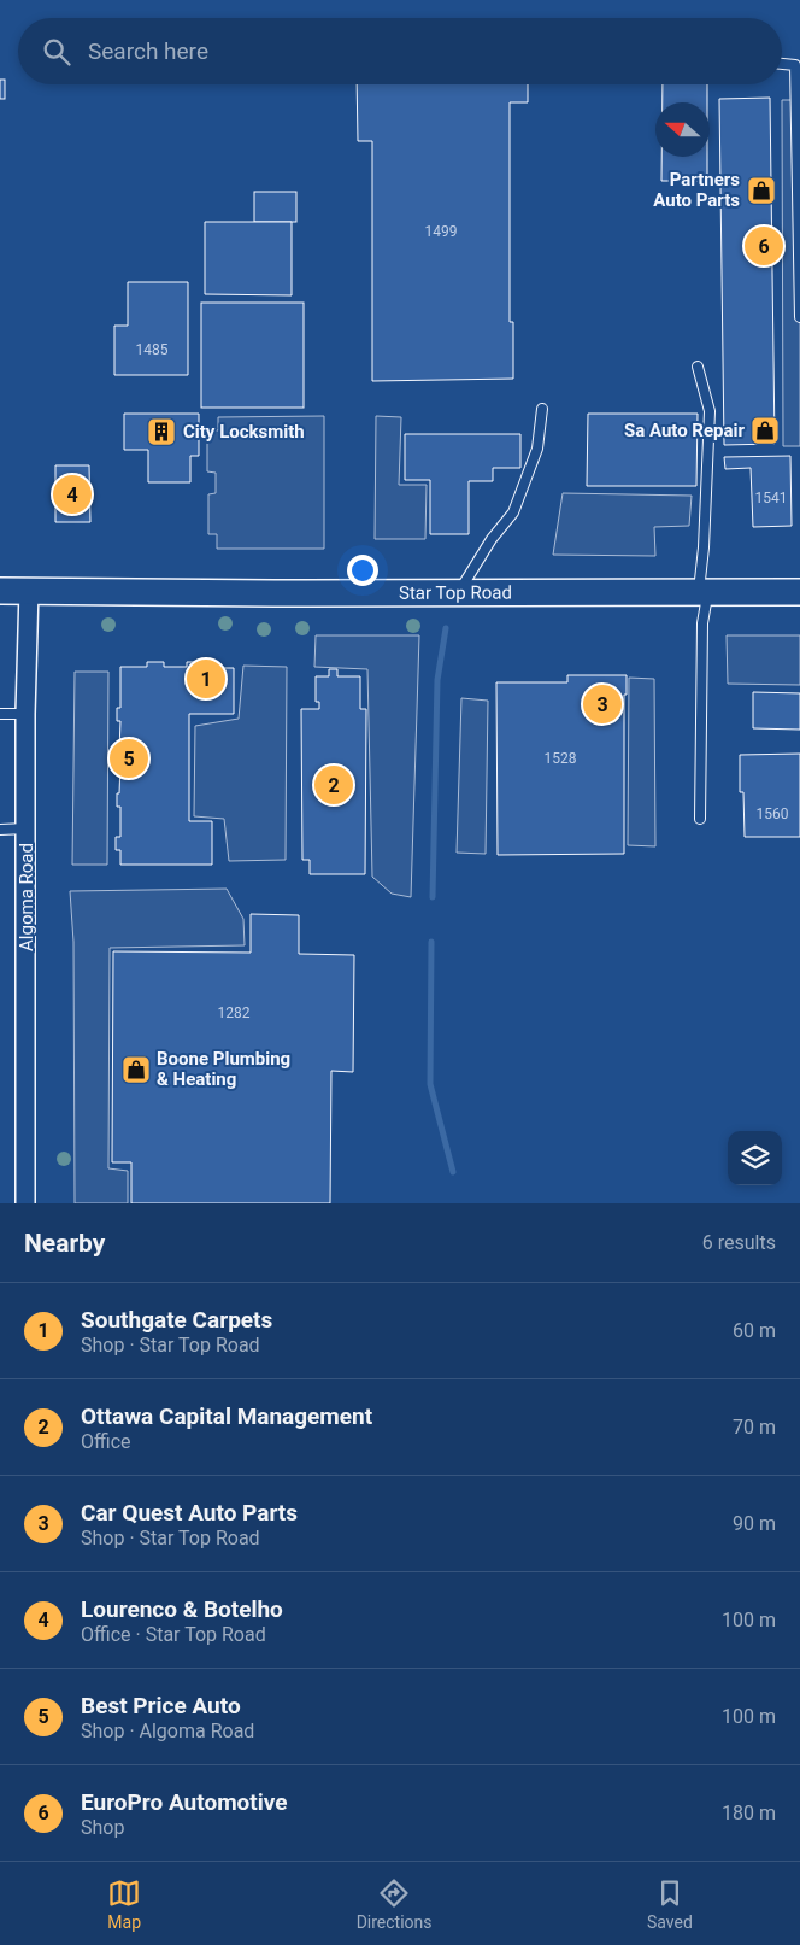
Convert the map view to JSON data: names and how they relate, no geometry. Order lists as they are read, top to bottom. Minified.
{"streets":{"street":["Star Top Road","Algoma Road"]},"crossings":[["Star Top Road","Algoma Road"]],"places":{"shop":["Partners Auto Parts","Sa Auto Repair","Boone Plumbing & Heating"],"building":["City Locksmith"]},"house_numbers":["1499","1485","1541","1528","1560","1282"],"north":"left","page":{"search":"Search here","pins":["6","4","1","3","5","2"],"heading":["Nearby","6 results"],"list":[{"mark":"1","name":"Southgate Carpets","note":"Shop · Star Top Road","value":"60 m"},{"mark":"2","name":"Ottawa Capital Management","note":"Office","value":"70 m"},{"mark":"3","name":"Car Quest Auto Parts","note":"Shop · Star Top Road","value":"90 m"},{"mark":"4","name":"Lourenco & Botelho","note":"Office · Star Top Road","value":"100 m"},{"mark":"5","name":"Best Price Auto","note":"Shop · Algoma Road","value":"100 m"},{"mark":"6","name":"EuroPro Automotive","note":"Shop","value":"180 m"}],"nav":["Map","Directions","Saved"]}}
